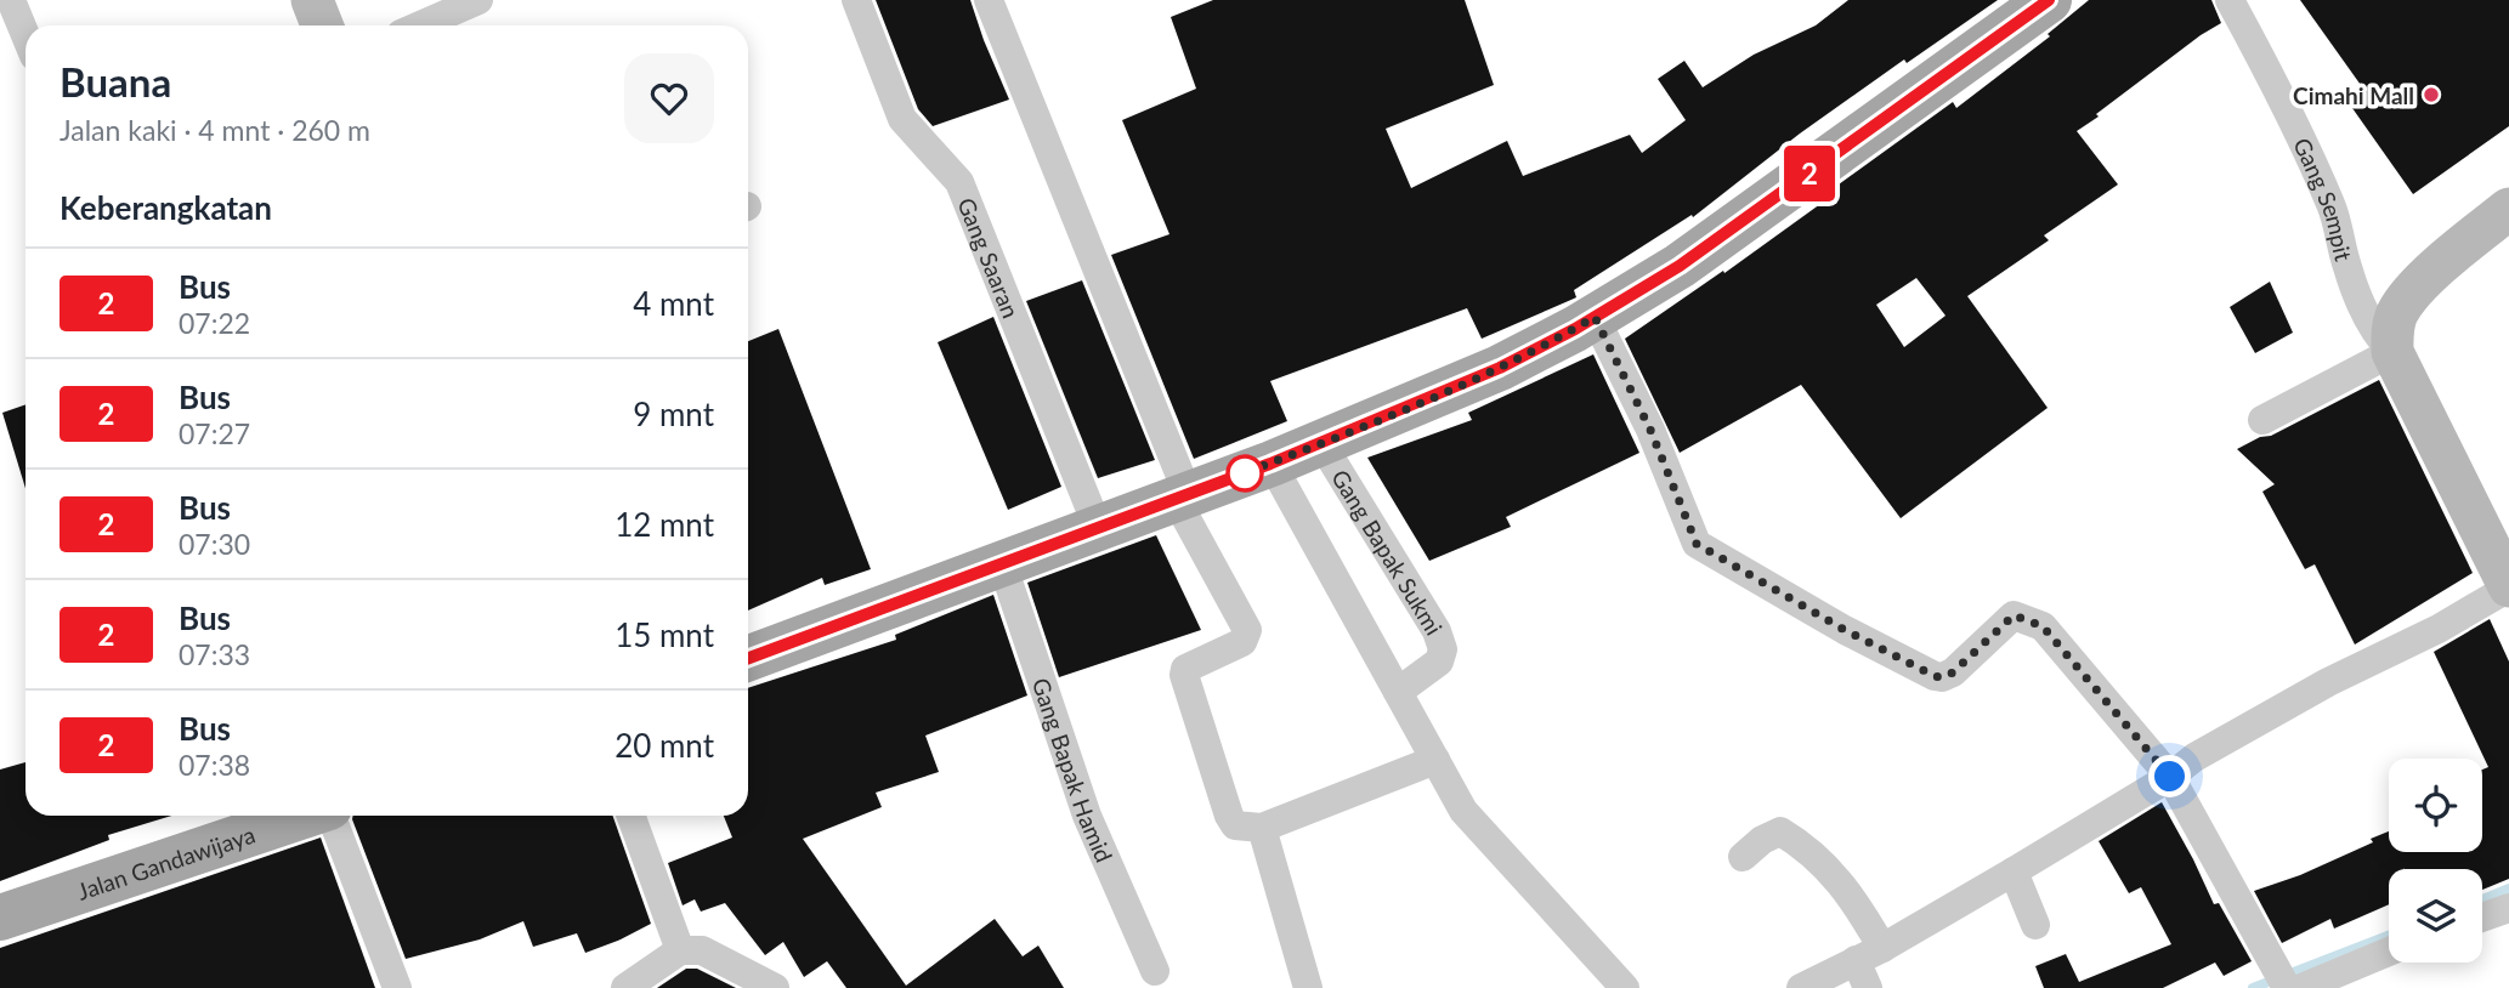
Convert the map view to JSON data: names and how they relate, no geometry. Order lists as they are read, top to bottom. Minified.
{"streets":{"main road":["Jalan Gandawijaya"],"street":["Gang Sempit","Gang Saaran","Gang Bapak Sukmi","Gang Bapak Hamid"]},"places":["Cimahi Mall"],"lines":["bus line 2"],"page":{"on_map":"2","heading":[["Buana","Jalan kaki · 4 mnt · 260 m"],"Keberangkatan"],"list":[{"mark":"2","name":"Bus","note":"07:22","value":"4 mnt"},{"mark":"2","name":"Bus","note":"07:27","value":"9 mnt"},{"mark":"2","name":"Bus","note":"07:30","value":"12 mnt"},{"mark":"2","name":"Bus","note":"07:33","value":"15 mnt"},{"mark":"2","name":"Bus","note":"07:38","value":"20 mnt"}]}}
